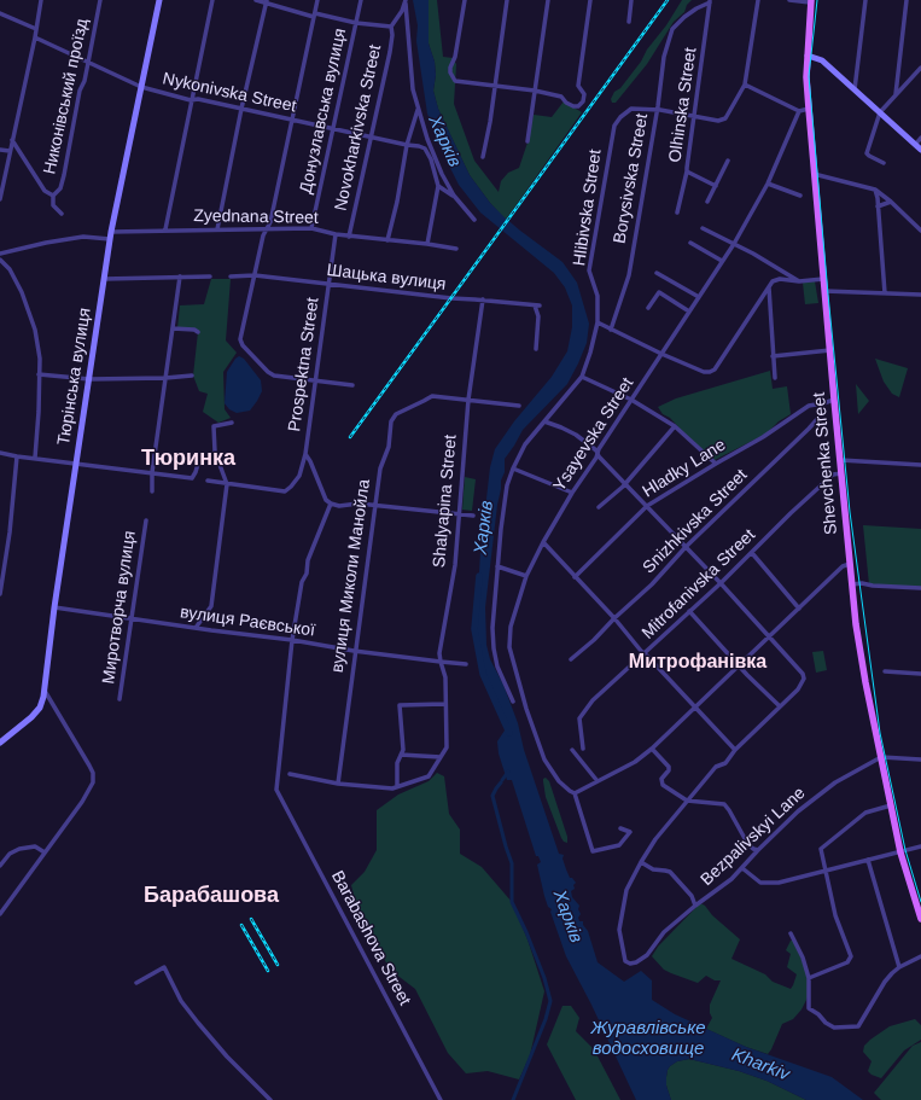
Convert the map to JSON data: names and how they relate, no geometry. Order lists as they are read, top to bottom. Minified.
{"streets":{"main road":["Тюрінська вулиця","Shevchenka Street"],"street":["Nykonivska Street","Никонівський проїзд","Olhinska Street","Донузлавська вулиця","Novokharkivska Street","Borysivska Street","Hlibivska Street","Zyednana Street","Шацька вулиця","Prospektna Street","Ysayevska Street","Hladky Lane","Shalyapina Street","Snizhkivska Street","вулиця Миколи Манойла","Mitrofanivska Street","Миротворча вулиця","вулиця Раєвської","Bezpalivskyi Lane","Barabashova Street"]},"crossings":[["Nykonivska Street","Никонівський проїзд"],["Nykonivska Street","Донузлавська вулиця"],["Nykonivska Street","Novokharkivska Street"],["Nykonivska Street","Тюрінська вулиця"],["Olhinska Street","Borysivska Street"],["Донузлавська вулиця","Zyednana Street"],["Novokharkivska Street","Zyednana Street"],["Borysivska Street","Hlibivska Street"],["Zyednana Street","Prospektna Street"],["Zyednana Street","Тюрінська вулиця"],["Шацька вулиця","Prospektna Street"],["Шацька вулиця","Shalyapina Street"],["Тюрінська вулиця","вулиця Раєвської"],["Shevchenka Street","Mitrofanivska Street"],["Shevchenka Street","Bezpalivskyi Lane"],["Hladky Lane","Snizhkivska Street"],["Shalyapina Street","вулиця Миколи Манойла"],["Shalyapina Street","вулиця Раєвської"],["вулиця Миколи Манойла","вулиця Раєвської"],["Миротворча вулиця","вулиця Раєвської"],["вулиця Раєвської","Barabashova Street"]],"districts":["Тюринка","Митрофанівка","Барабашова"],"water":["Харків","Журавлівське водосховище","Kharkiv"]}
